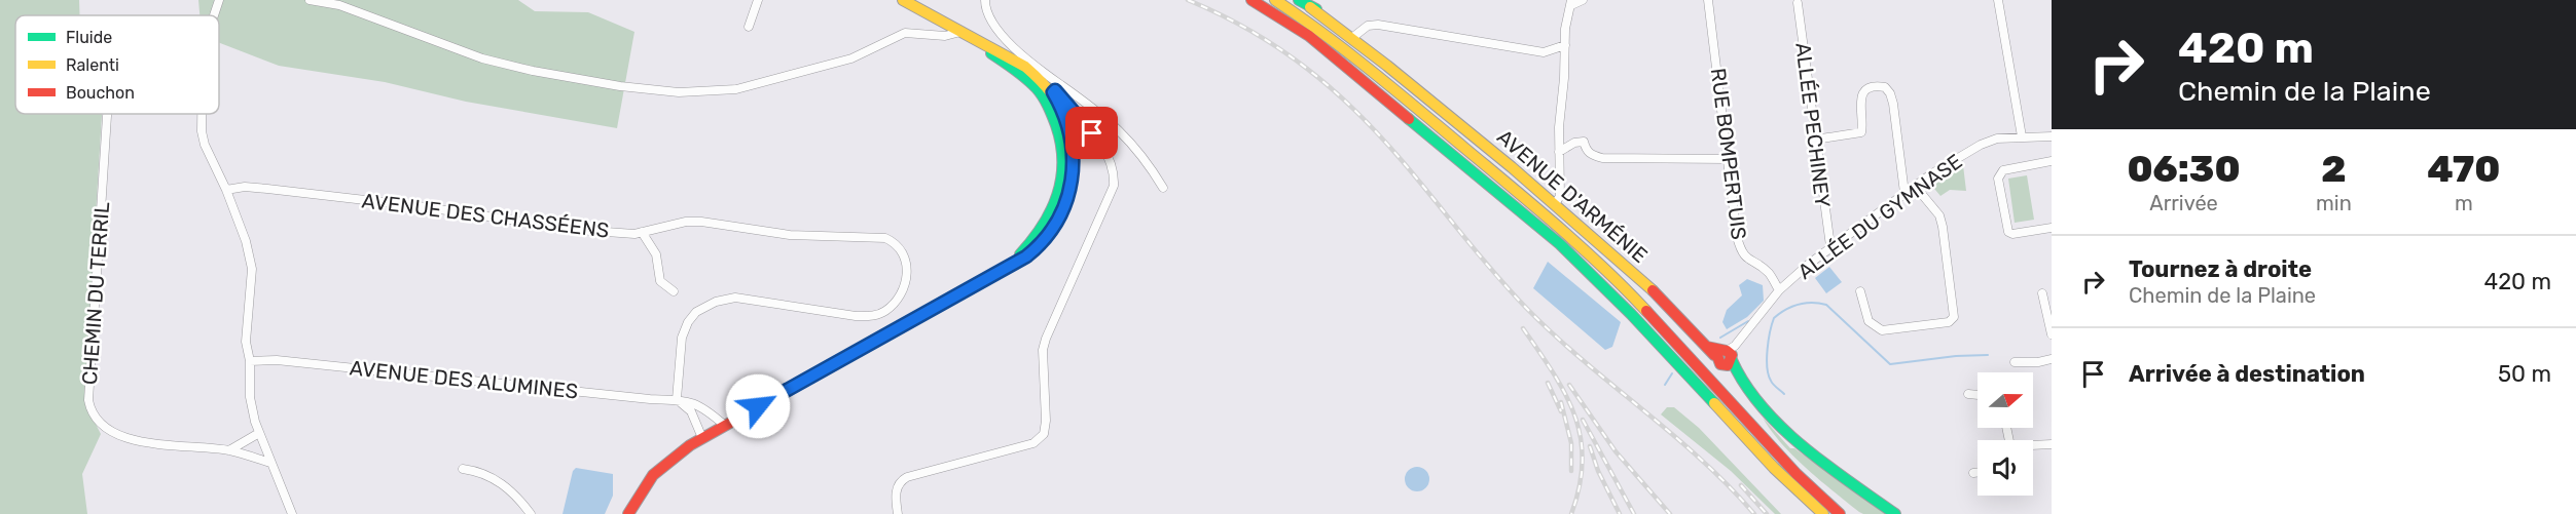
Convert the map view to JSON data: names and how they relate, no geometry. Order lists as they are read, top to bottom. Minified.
{"streets":{"main road":["AVENUE D'ARMÉNIE"],"street":["ALLÉE PECHINEY","RUE BOMPERTUIS","AVENUE DES CHASSÉENS","ALLÉE DU GYMNASE","CHEMIN DU TERRIL","AVENUE DES ALUMINES"]},"crossings":[["ALLÉE PECHINEY","ALLÉE DU GYMNASE"],["RUE BOMPERTUIS","ALLÉE DU GYMNASE"],["AVENUE D'ARMÉNIE","ALLÉE DU GYMNASE"],["AVENUE DES CHASSÉENS","AVENUE DES ALUMINES"]],"legend":["Fluide","Ralenti","Bouchon"],"north":"right","page":{"turn":["420 m","Chemin de la Plaine"],"eta":["06:30","Arrivée","2","min","470","m"],"list":[{"name":"Tournez à droite","note":"Chemin de la Plaine","value":"420 m"},{"name":"Arrivée à destination","value":"50 m"}]}}
